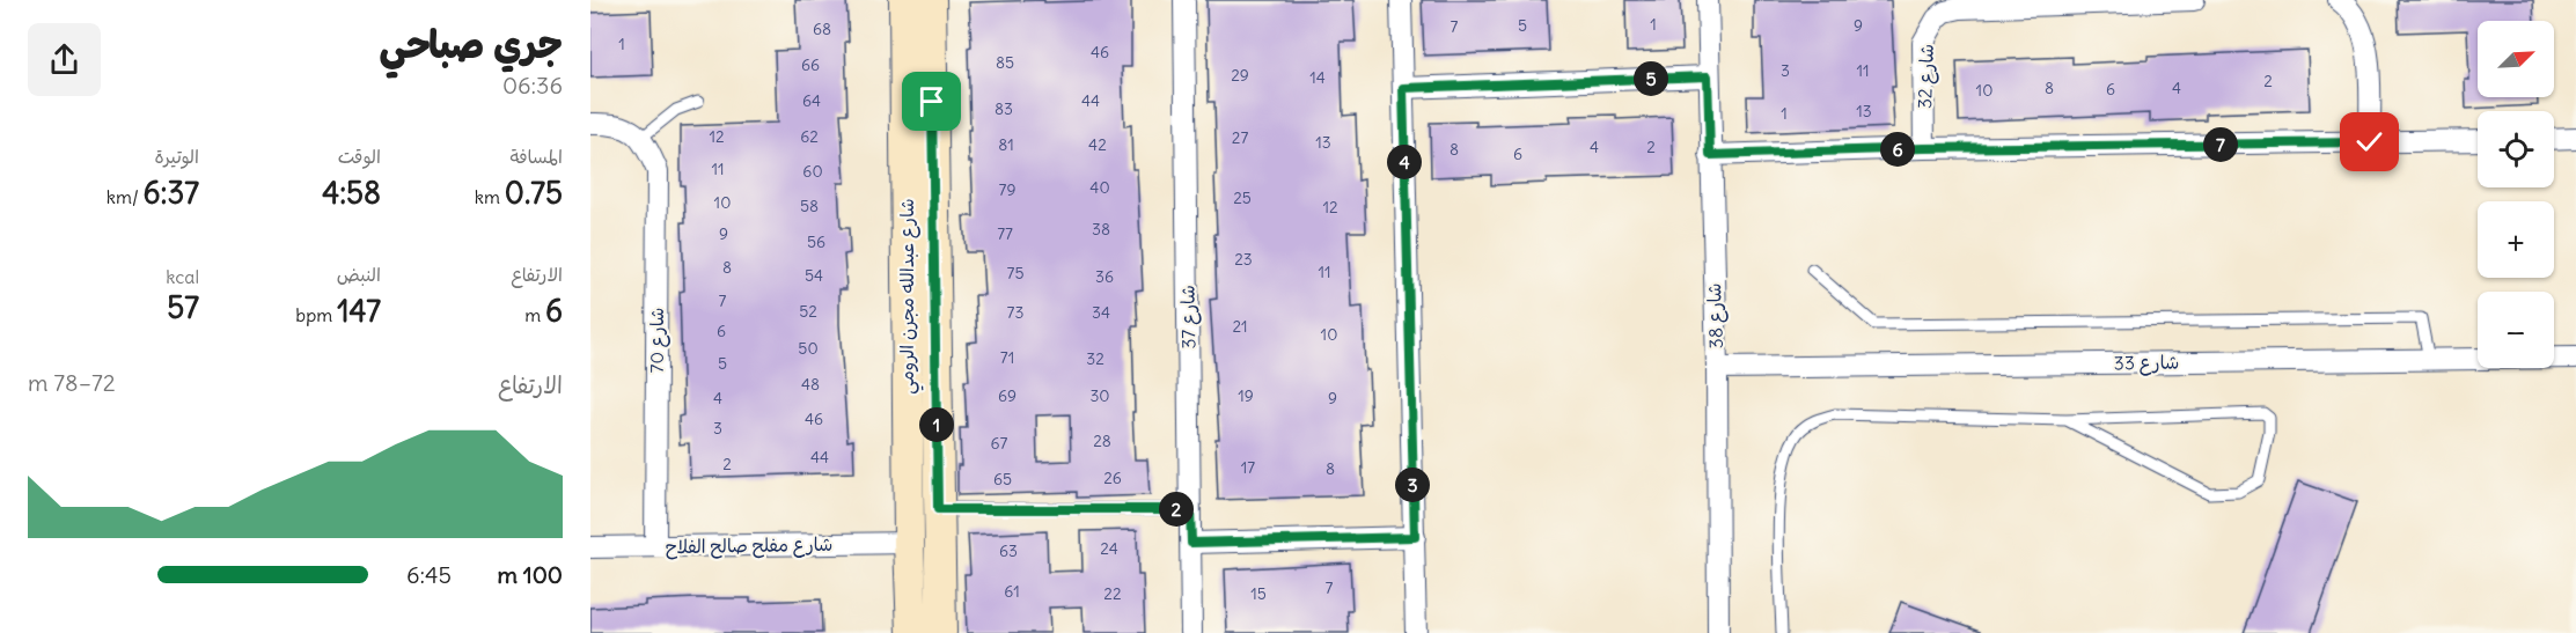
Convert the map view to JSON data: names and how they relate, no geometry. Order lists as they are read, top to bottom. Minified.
{"streets":{"main road":["شارع عبدالله مجرن الرومي"],"street":["شارع 32","شارع 38","شارع 37","شارع 70","شارع 33","شارع مفلح صالح الفلاح"]},"crossings":[["شارع عبدالله مجرن الرومي","شارع مفلح صالح الفلاح"],["شارع 38","شارع 33"],["شارع 70","شارع مفلح صالح الفلاح"]],"house_numbers":["1","5","9","7","68","1","46","85","66","3","11","29","14","2","8","4","6","10","64","44","83","13","1","12","62","27","13","81","42","4","2","8","6","11","60","40","79","25","10","58","12","38","9","77","56","23","8","11","75","54","36","7","52","73","34","21","6","10","50","71","32","5","48","69","30","19","4","9","46","3","28","67","44","2","17","8","26","65","24","63","7","61","22","15"],"north":"top right","page":{"heading":["جري صباحي","06:36"],"map_buttons":["+","−"],"pins":["5","7","6","4","1","3","2"],"stats":[["المسافة","0.75 km"],["الوقت","4:58"],["الوتيرة","6:37 /km"],["الارتفاع","6 m"],["النبض","147 bpm"],["kcal","57"]],"chart":["الارتفاع","72–78 m"],"list":[{"name":"100 m","note":"6:45"}]}}
